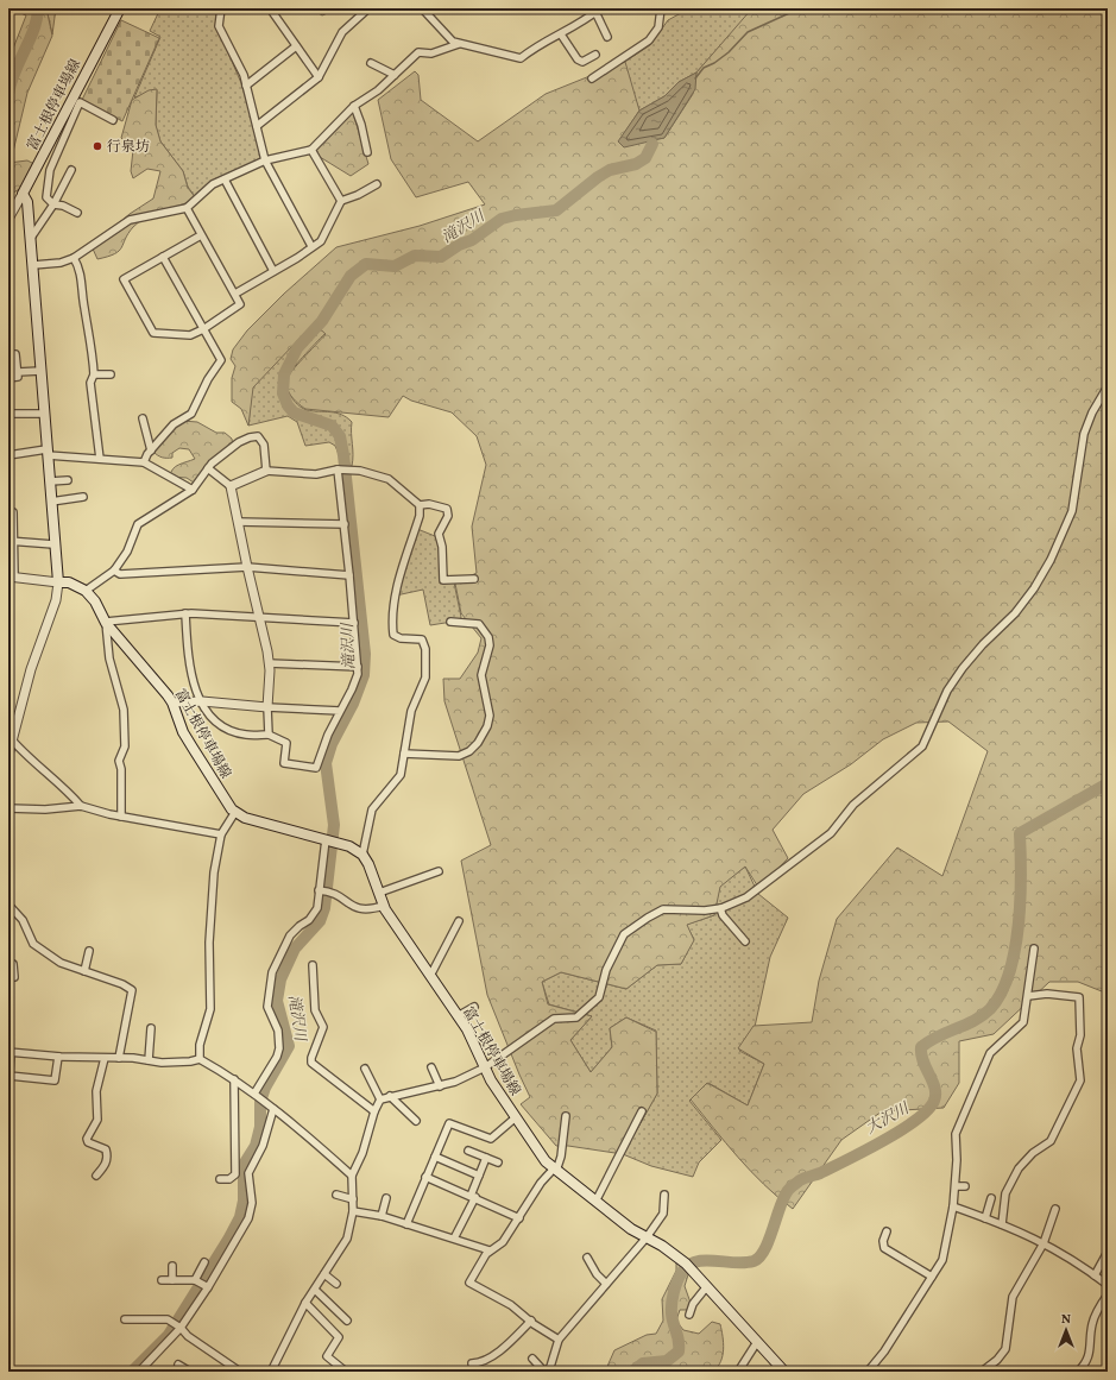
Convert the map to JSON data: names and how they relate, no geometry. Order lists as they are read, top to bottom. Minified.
{"streets":{"main road":["富士根停車場線"]},"water":["滝沢川","大沢川"],"places":["行泉坊"],"north":"top"}
